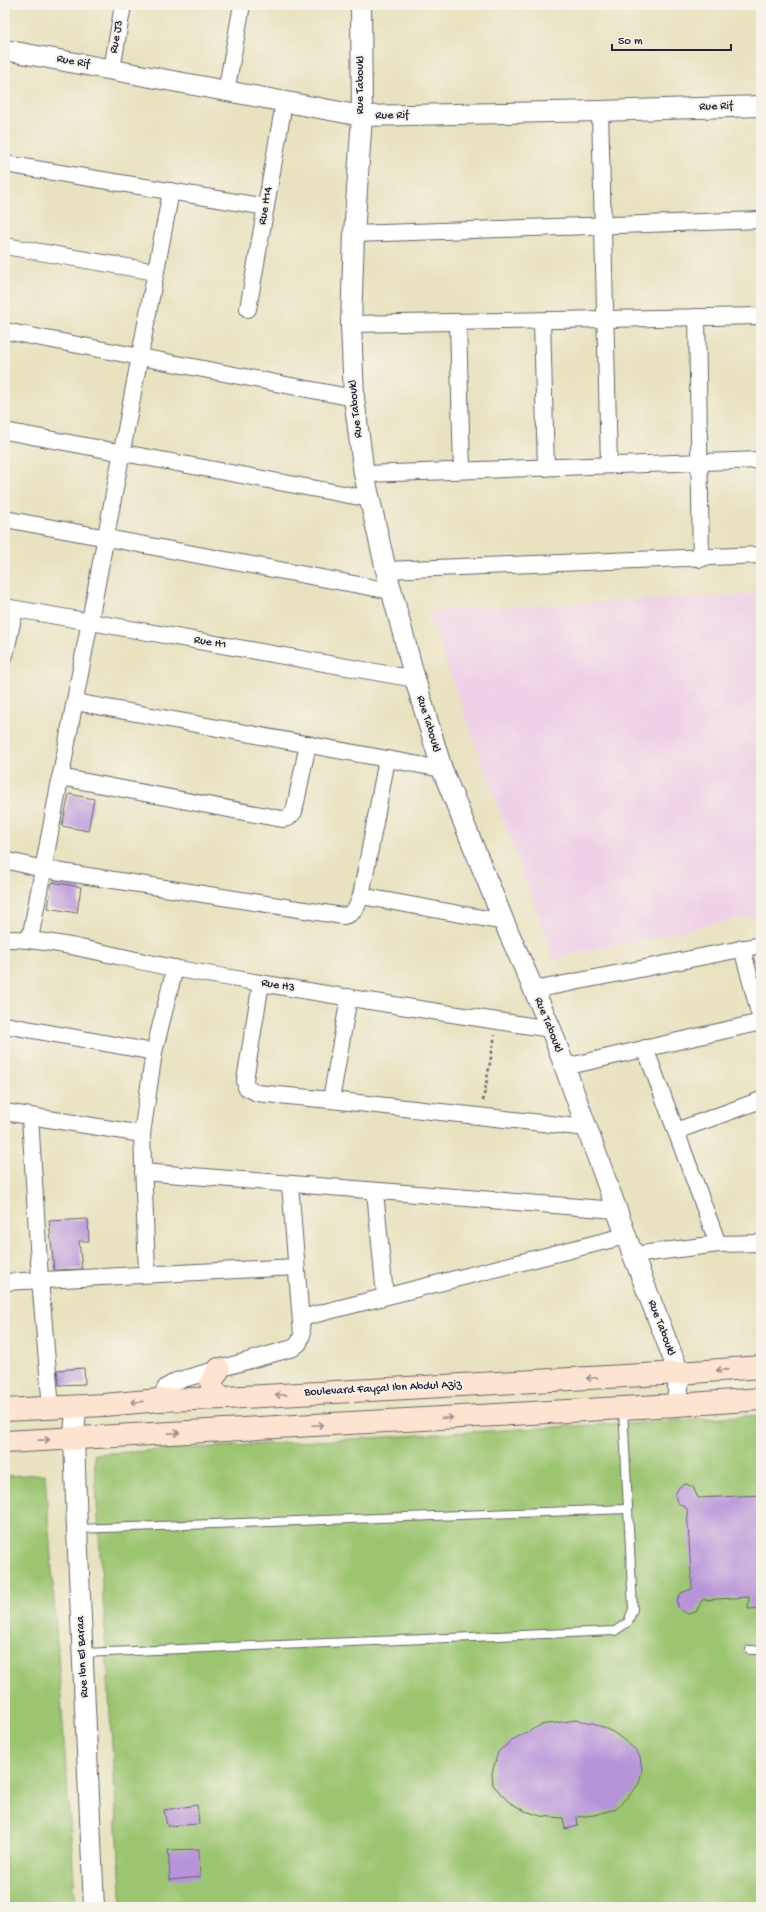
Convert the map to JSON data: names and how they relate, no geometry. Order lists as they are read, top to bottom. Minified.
{"streets":{"main road":["Boulevard Fayçal Ibn Abdul Aziz"],"street":["Rue J3","Rue Rif","Rue Taboukl","Rue H14","Rue H1","Rue H3","Rue Ibn El Baraa"]},"crossings":[["Rue J3","Rue Rif"],["Rue Rif","Rue Taboukl"],["Rue Rif","Rue H14"],["Rue Taboukl","Rue H1"],["Rue Taboukl","Rue H3"],["Rue Taboukl","Boulevard Fayçal Ibn Abdul Aziz"],["Boulevard Fayçal Ibn Abdul Aziz","Rue Ibn El Baraa"]],"scale_bar":"50 m"}
